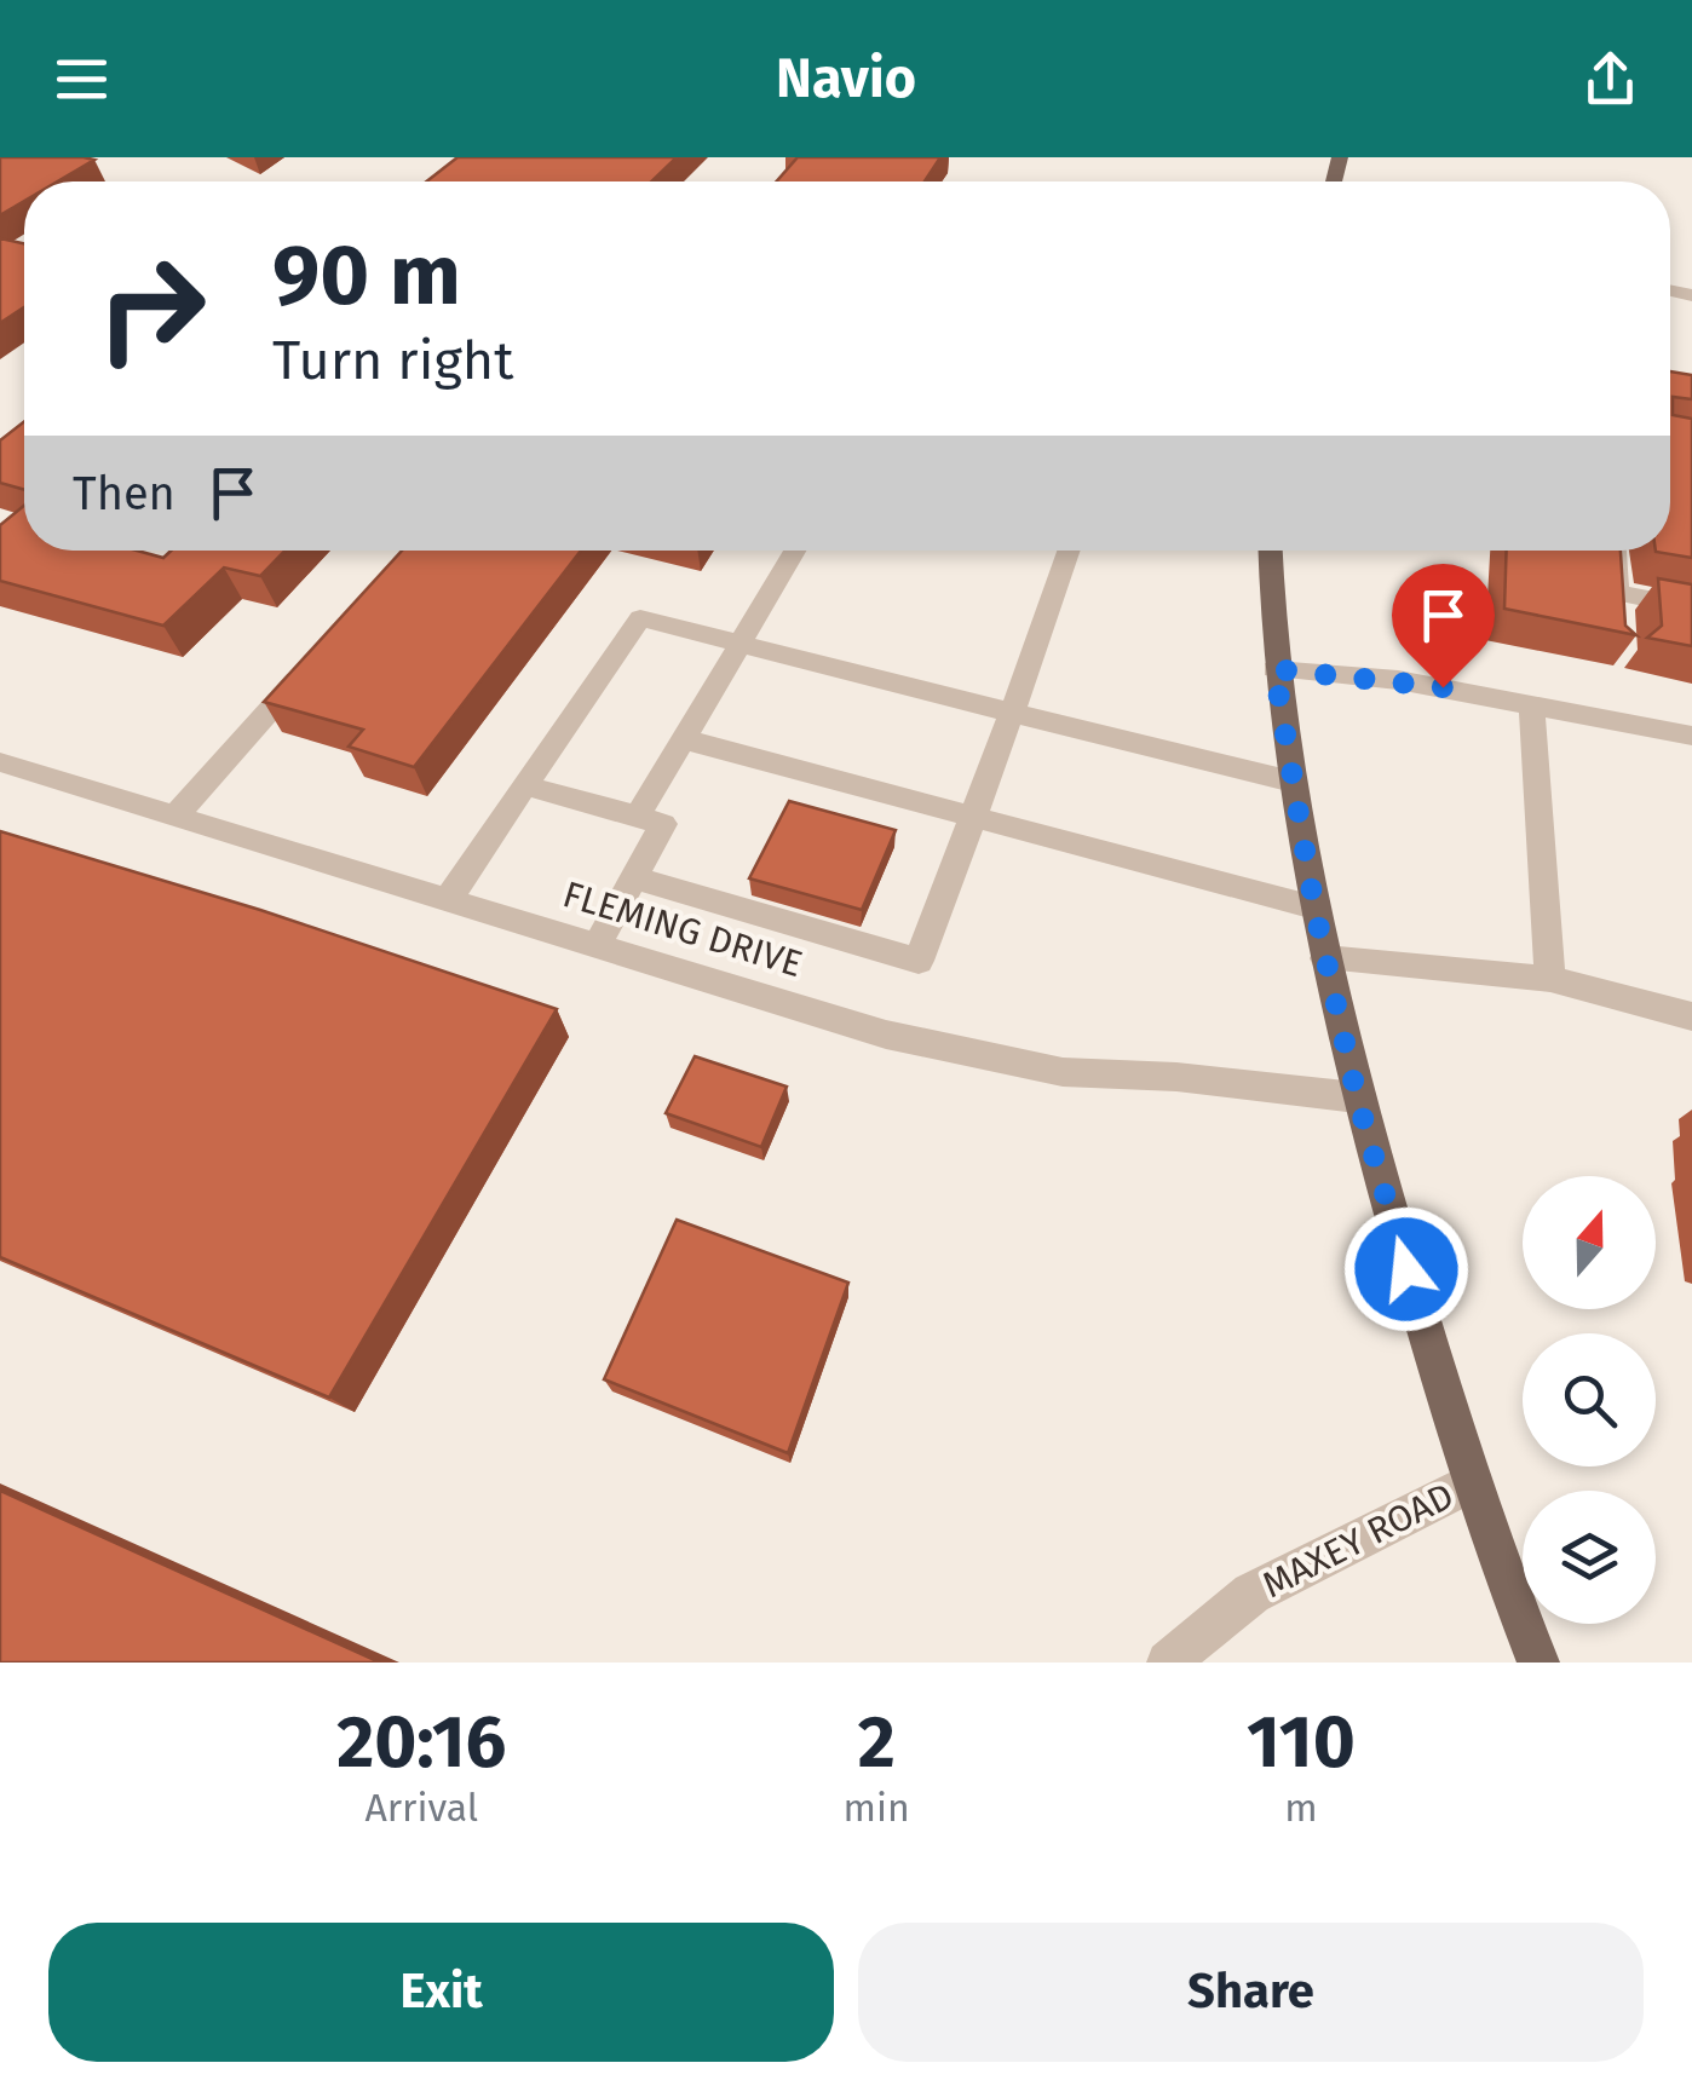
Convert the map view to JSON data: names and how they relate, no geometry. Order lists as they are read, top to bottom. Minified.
{"streets":{"main road":["MAXEY ROAD"],"street":["FLEMING DRIVE"]},"crossings":[["FLEMING DRIVE","MAXEY ROAD"]],"north":"top","page":{"header":"Navio","turn":["90 m","Turn right"],"then":"Then","eta":["20:16","Arrival","2","min","110","m"],"buttons":["Exit","Share"]}}
